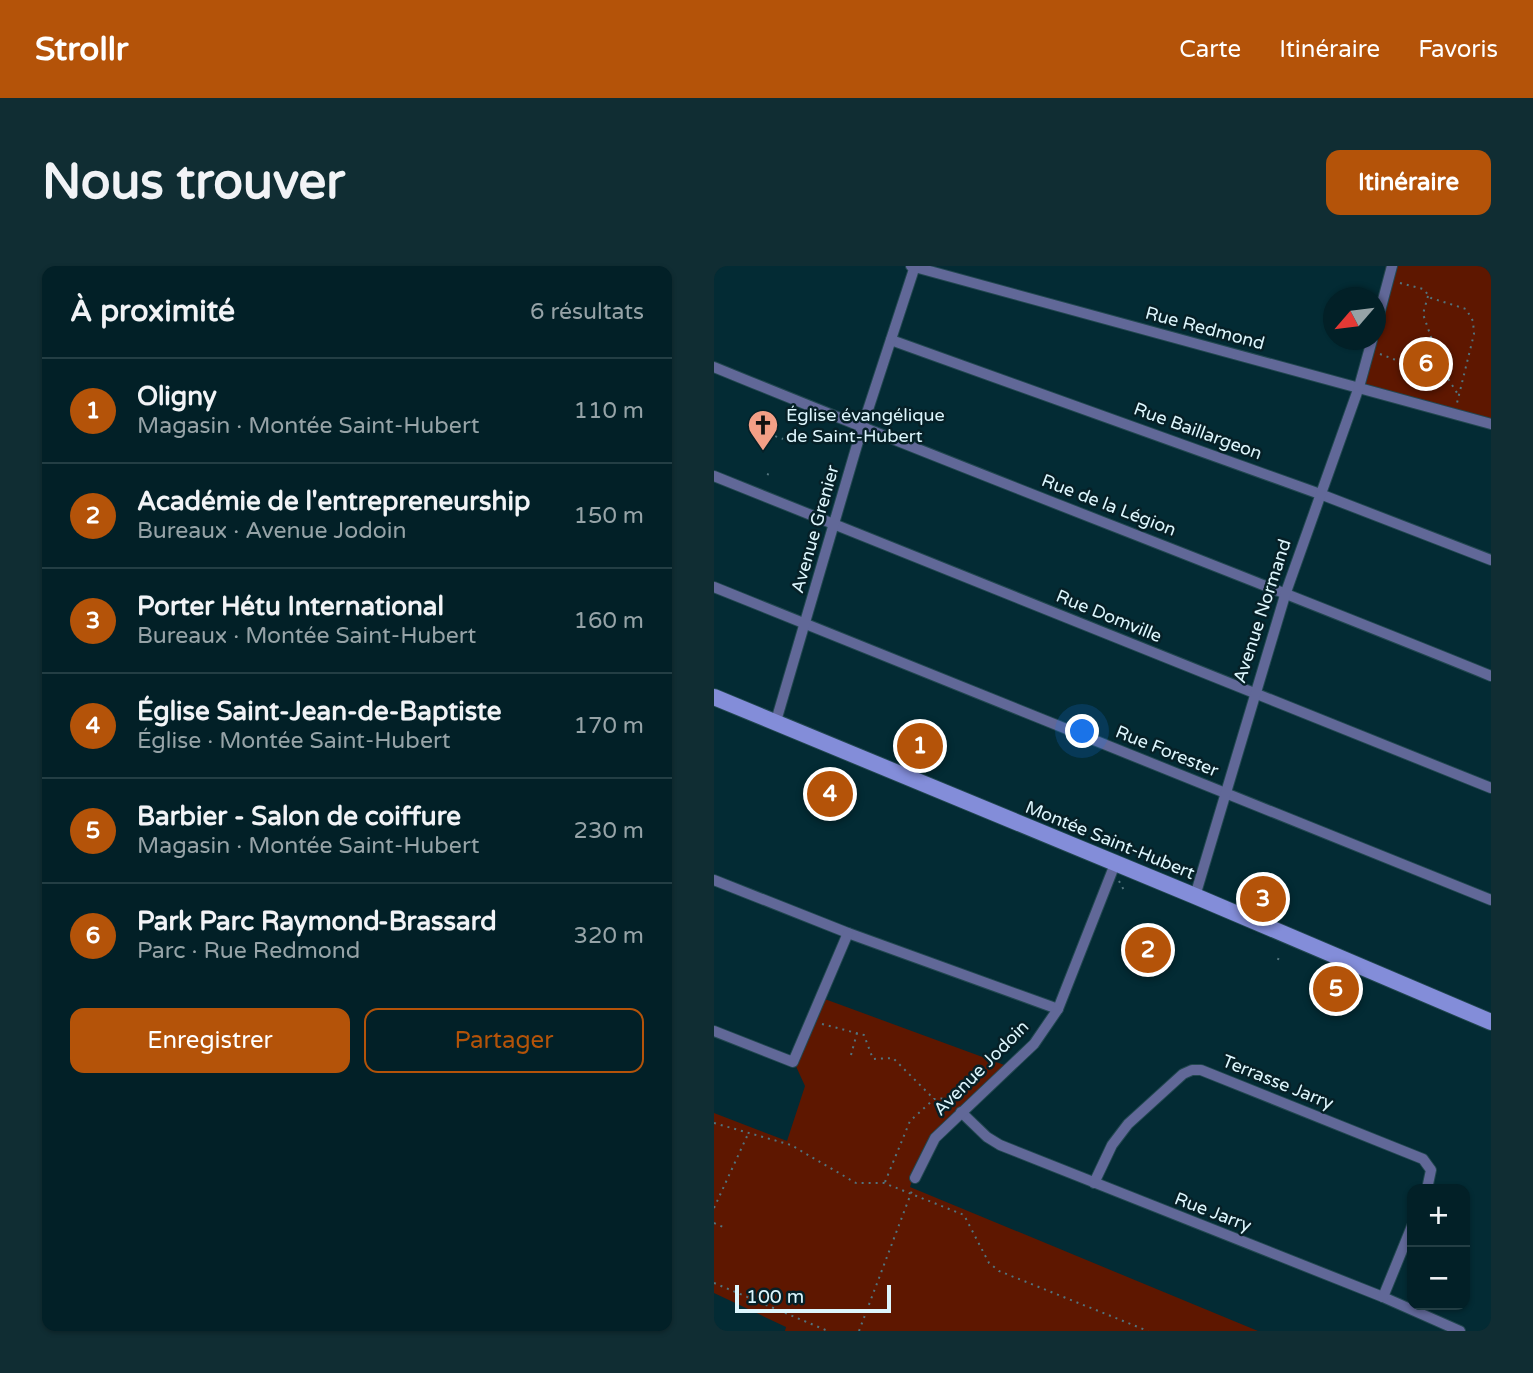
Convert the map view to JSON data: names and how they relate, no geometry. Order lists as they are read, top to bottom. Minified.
{"streets":{"street":["Rue Redmond","Rue Baillargeon","Rue de la Légion","Avenue Grenier","Avenue Normand","Rue Domville","Rue Forester","Montée Saint-Hubert","Avenue Jodoin","Terrasse Jarry","Rue Jarry"]},"crossings":[["Rue Redmond","Avenue Grenier"],["Rue Redmond","Avenue Normand"],["Rue Baillargeon","Avenue Grenier"],["Rue Baillargeon","Avenue Normand"],["Rue de la Légion","Avenue Grenier"],["Rue de la Légion","Avenue Normand"],["Avenue Grenier","Rue Domville"],["Avenue Grenier","Rue Forester"],["Avenue Grenier","Montée Saint-Hubert"],["Avenue Normand","Rue Domville"],["Avenue Normand","Rue Forester"],["Avenue Normand","Montée Saint-Hubert"],["Montée Saint-Hubert","Avenue Jodoin"],["Avenue Jodoin","Rue Jarry"],["Terrasse Jarry","Rue Jarry"]],"places":{"church":["Église évangélique de Saint-Hubert"]},"scale_bar":"100 m","north":"bottom left","page":{"header":"Strollr","nav":["Carte","Itinéraire","Favoris"],"buttons":["Itinéraire",["Enregistrer","Partager"]],"title":"Nous trouver","heading":["À proximité","6 résultats"],"pins":["6","1","4","3","2","5"],"list":[{"mark":"1","name":"Oligny","note":"Magasin · Montée Saint-Hubert","value":"110 m"},{"mark":"2","name":"Académie de l'entrepreneurship","note":"Bureaux · Avenue Jodoin","value":"150 m"},{"mark":"3","name":"Porter Hétu International","note":"Bureaux · Montée Saint-Hubert","value":"160 m"},{"mark":"4","name":"Église Saint-Jean-de-Baptiste","note":"Église · Montée Saint-Hubert","value":"170 m"},{"mark":"5","name":"Barbier - Salon de coiffure","note":"Magasin · Montée Saint-Hubert","value":"230 m"},{"mark":"6","name":"Park Parc Raymond-Brassard","note":"Parc · Rue Redmond","value":"320 m"}],"map_buttons":["+","−"],"scale":"100 m"}}
